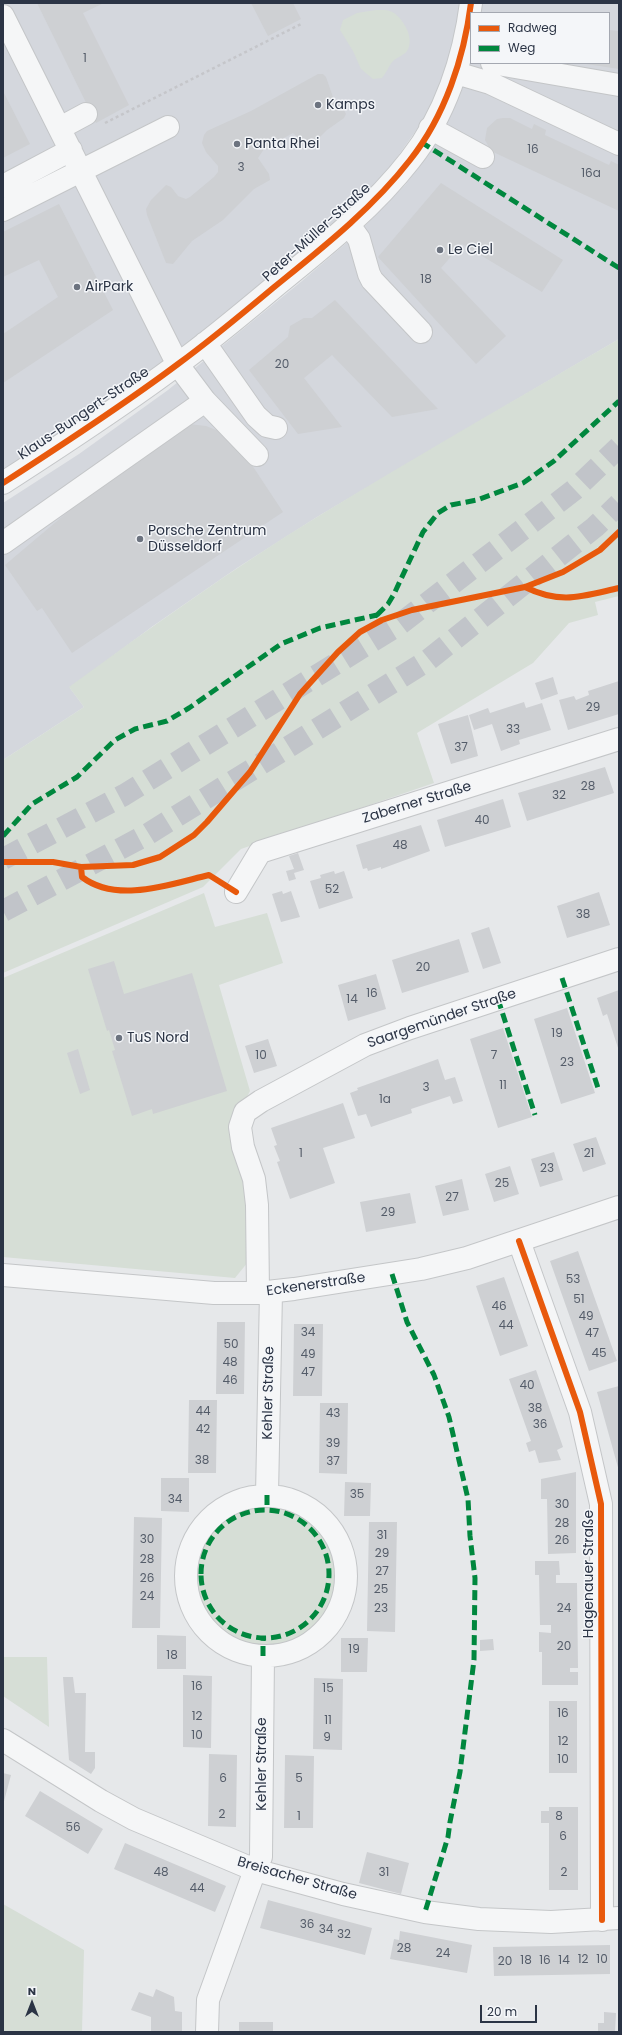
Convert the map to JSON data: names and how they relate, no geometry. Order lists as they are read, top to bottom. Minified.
{"streets":{"street":["Peter-Müller-Straße","Klaus-Bungert-Straße","Zaberner Straße","Saargemünder Straße","Eckenerstraße","Kehler Straße","Hagenauer Straße","Breisacher Straße"]},"crossings":[["Peter-Müller-Straße","Klaus-Bungert-Straße"],["Saargemünder Straße","Eckenerstraße"],["Saargemünder Straße","Kehler Straße"],["Eckenerstraße","Kehler Straße"],["Eckenerstraße","Hagenauer Straße"],["Kehler Straße","Breisacher Straße"],["Hagenauer Straße","Breisacher Straße"]],"places":["Kamps","Panta Rhei","Le Ciel","AirPark","Porsche Zentrum Düsseldorf","TuS Nord"],"house_numbers":["1","16","3","16a","18","20","29","33","37","28","32","40","48","52","38","20","16","14","19","10","7","23","11","3","1a","1","21","23","25","27","29","53","51","46","49","44","34","47","50","45","49","48","47","46","40","38","44","43","36","42","39","38","37","35","34","30","28","31","30","26","29","28","27","26","25","24","23","24","20","19","18","16","15","16","12","11","10","9","12","10","6","5","2","1","8","56","6","48","31","2","44","36","34","32","28","24","12","10","18","16","14","20"],"legend":["Radweg","Weg"],"scale_bar":"20 m","north":"top"}
